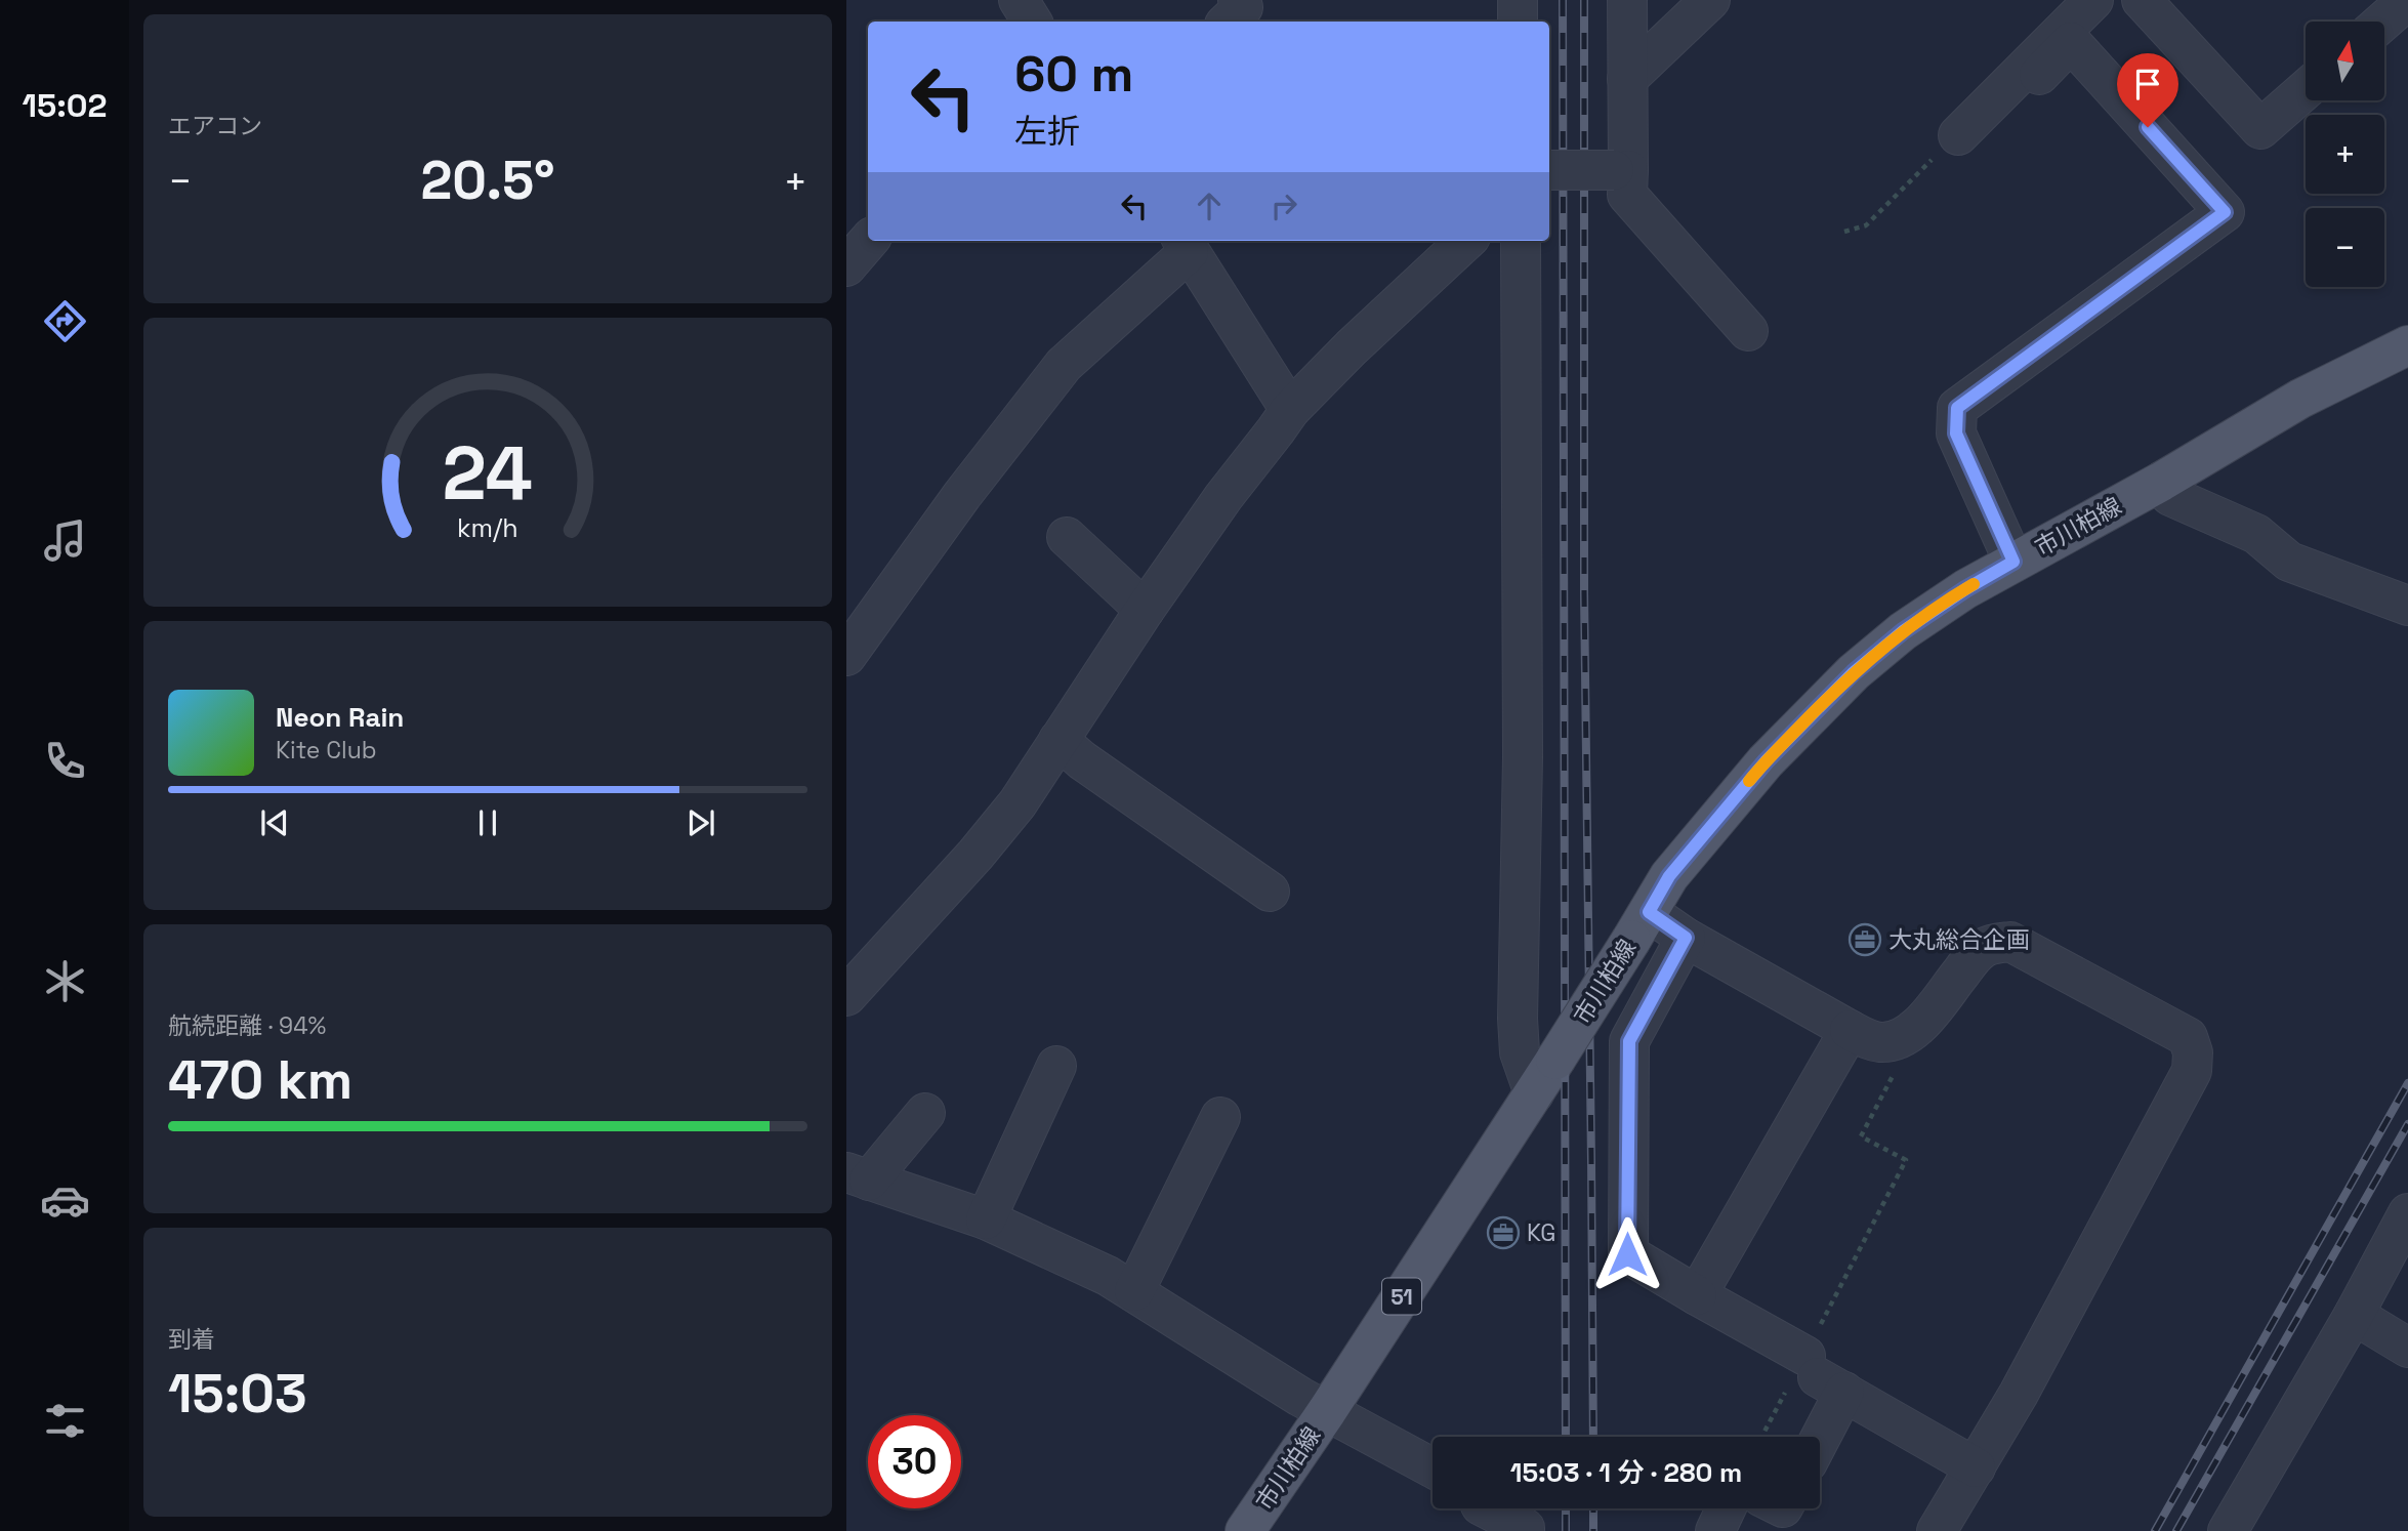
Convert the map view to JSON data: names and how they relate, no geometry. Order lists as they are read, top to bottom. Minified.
{"streets":{"main road":["市川柏線","51"]},"places":{"office":["大丸総合企画","KG"]},"north":"top","page":{"tabs":"15:02","tile":["エアコン",["航続距離 · 94%","470 km"],["到着","15:03"]],"map_buttons":["+","−"],"turn":["60 m","左折"],"heat":["−","20.5°","+"],"song":["Neon Rain","Kite Club"],"limit":"30","trip":"15:03 · 1 分 · 280 m","gauge":["24","km/h"]}}
